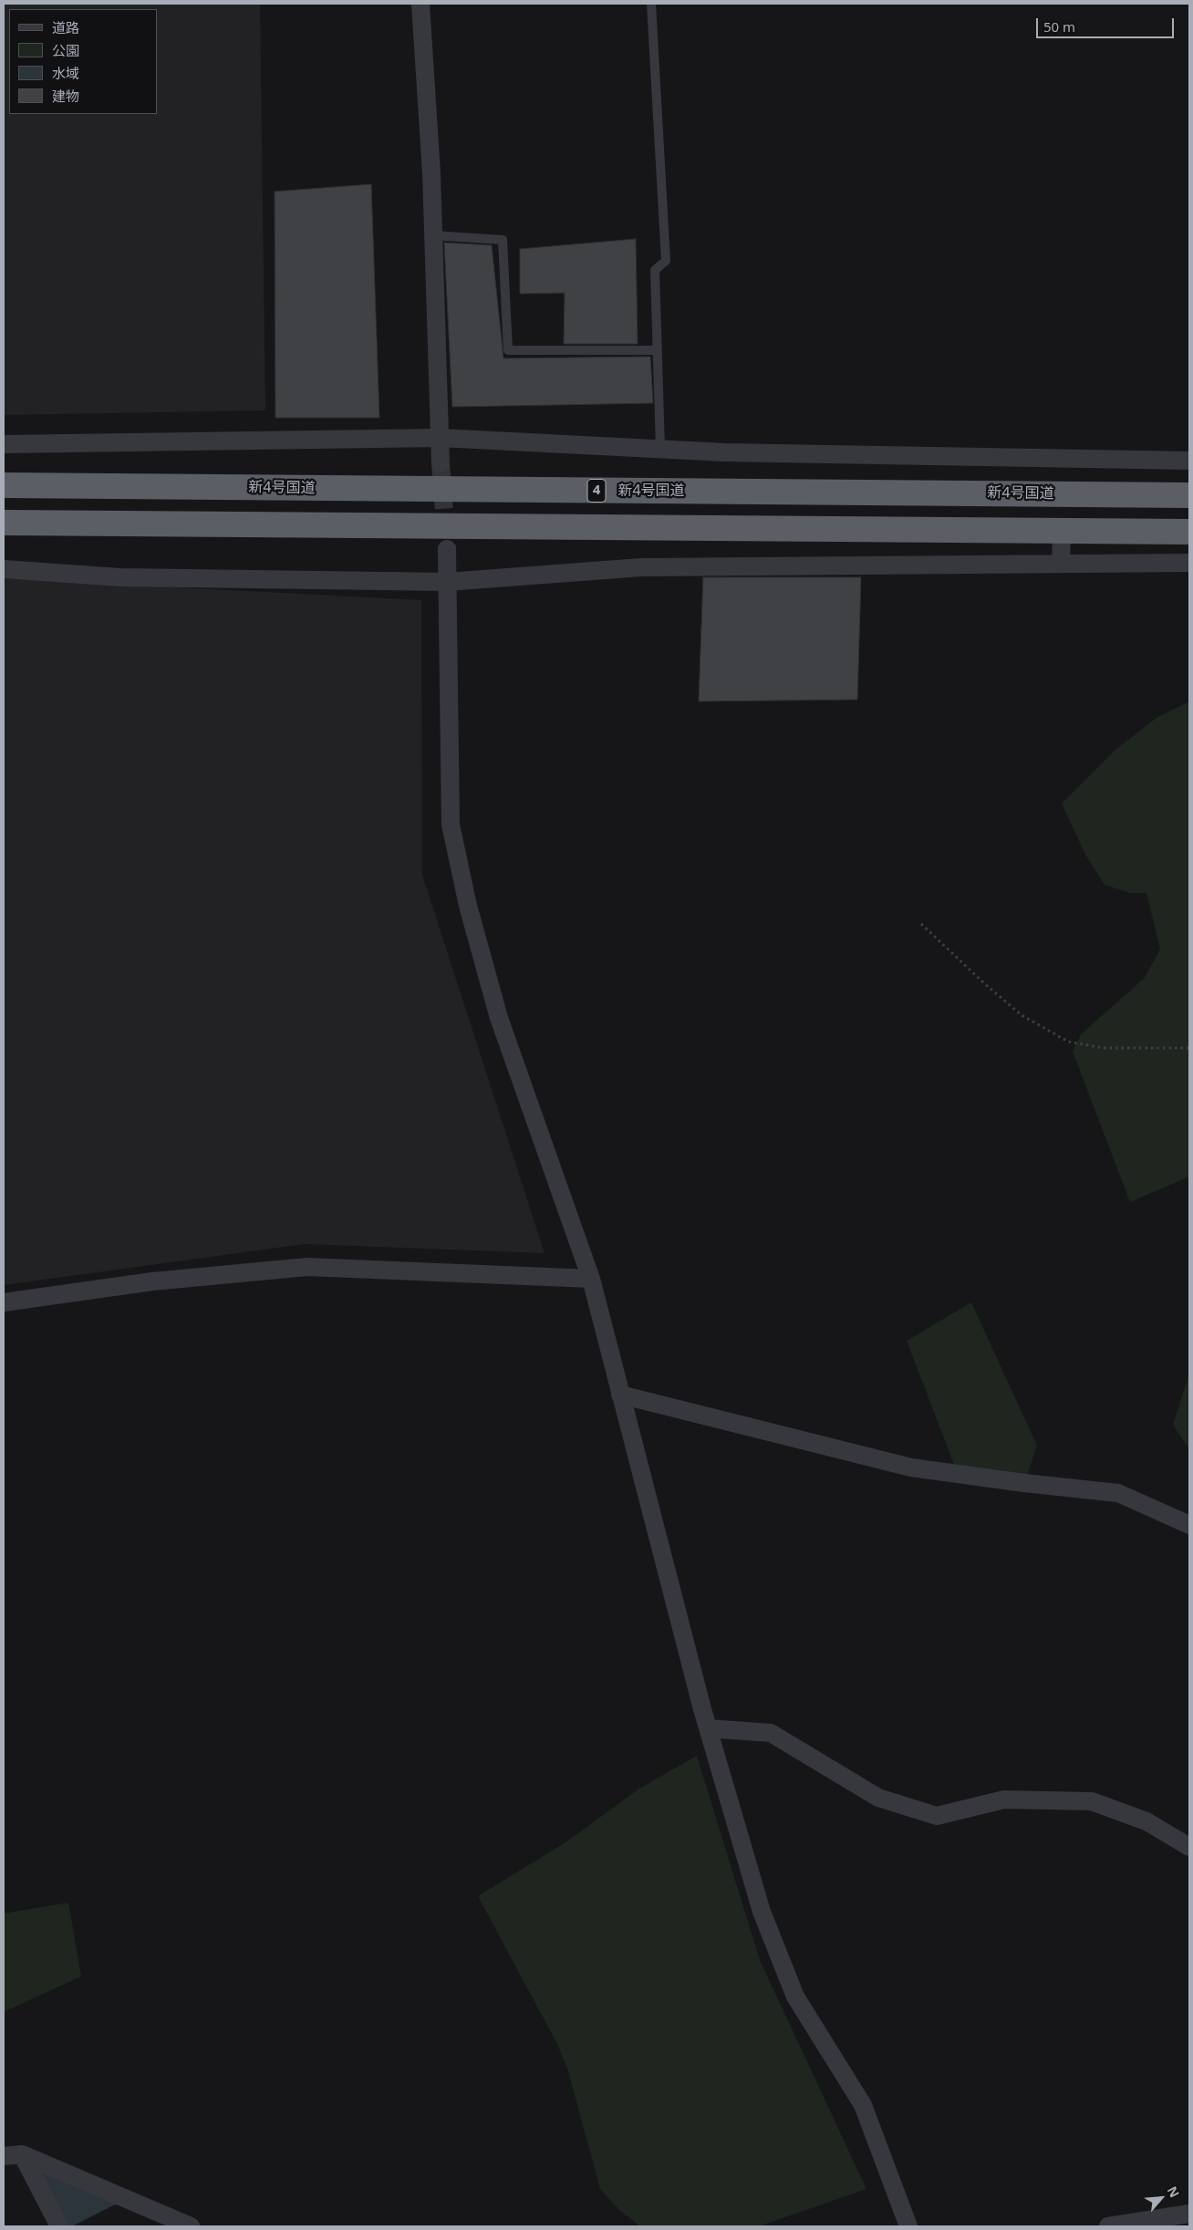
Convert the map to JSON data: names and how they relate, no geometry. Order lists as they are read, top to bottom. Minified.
{"streets":{"highway":["新4号国道","4"]},"legend":["道路","公園","水域","建物"],"scale_bar":"50 m","north":"top right"}
